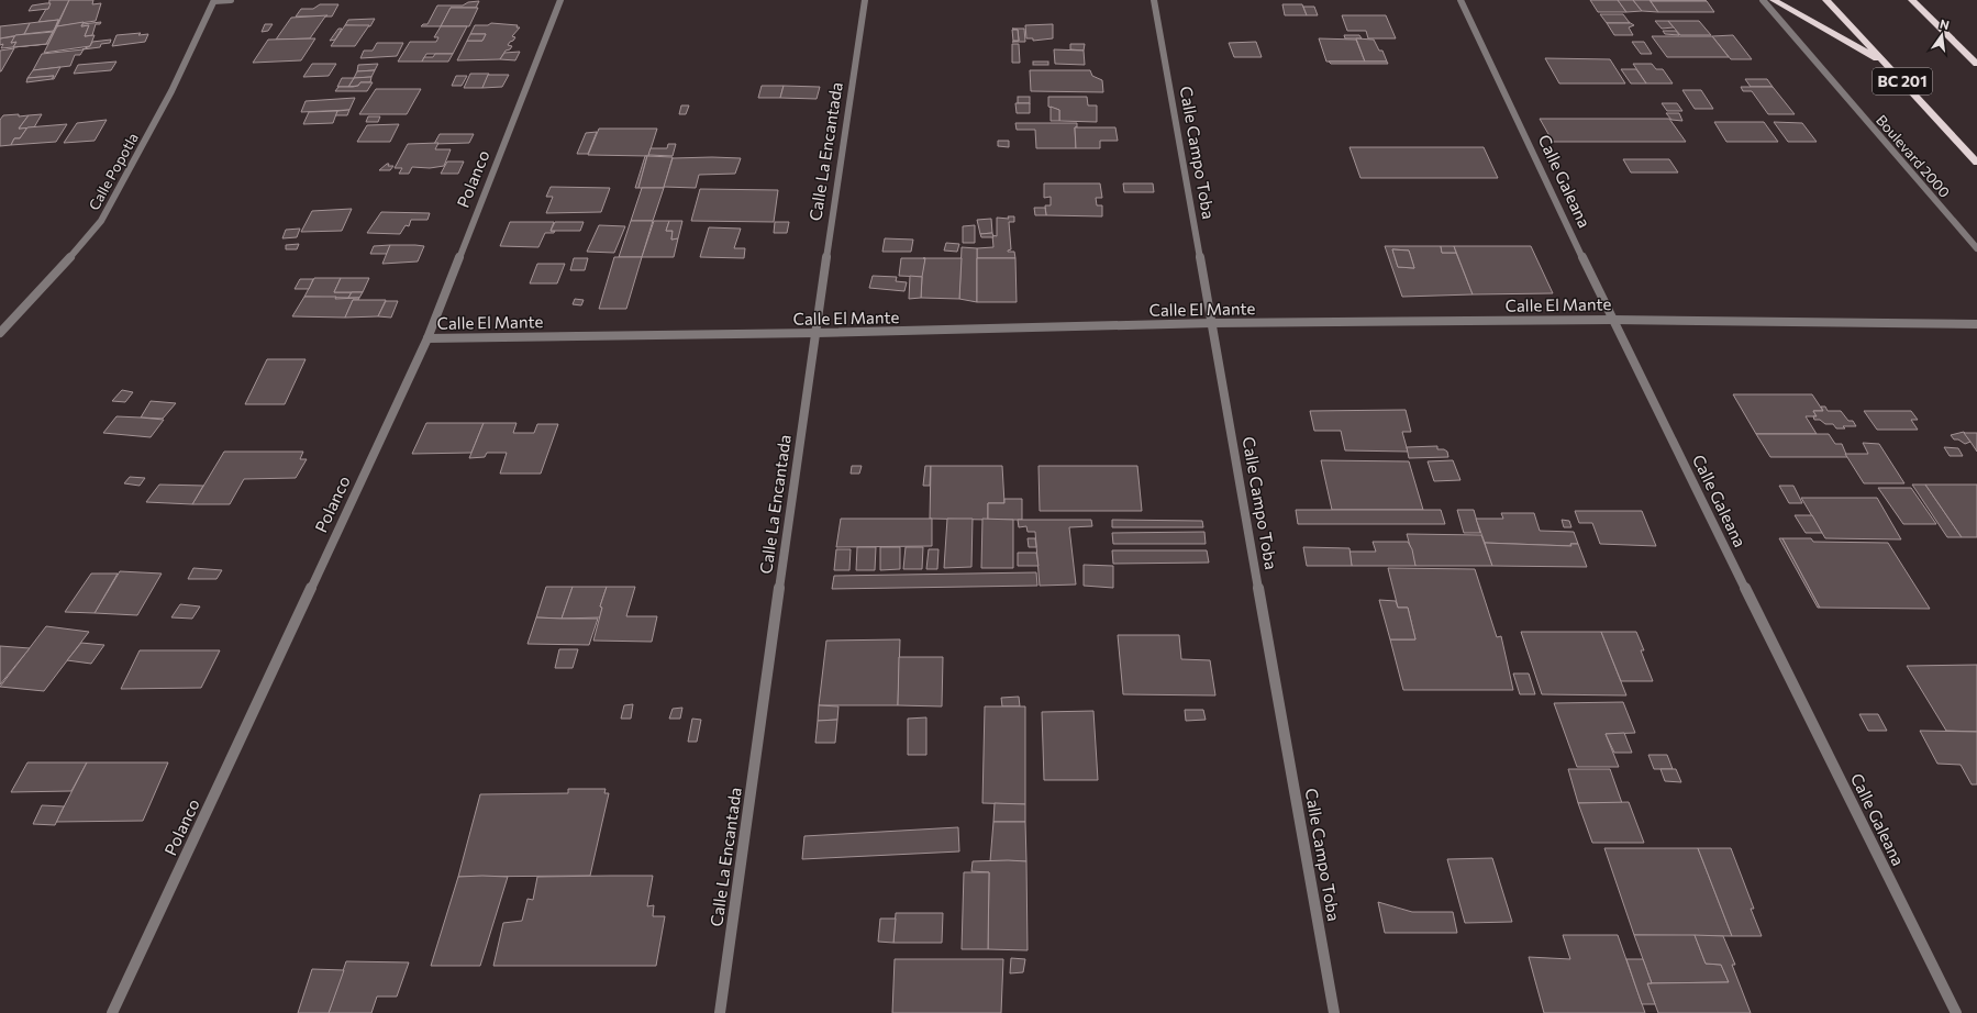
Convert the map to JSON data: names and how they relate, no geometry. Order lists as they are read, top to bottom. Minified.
{"streets":{"highway":["BC 201"],"street":["Calle La Encantada","Calle Campo Toba","Boulevard 2000","Calle Popotla","Polanco","Calle Galeana","Calle El Mante"]},"crossings":[["Calle La Encantada","Calle El Mante"],["Calle Campo Toba","Calle El Mante"],["Polanco","Calle El Mante"],["Calle Galeana","Calle El Mante"]],"north":"top"}
